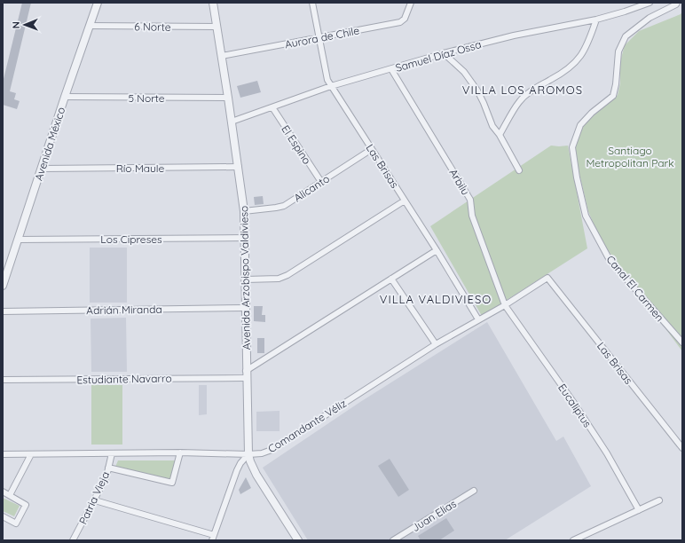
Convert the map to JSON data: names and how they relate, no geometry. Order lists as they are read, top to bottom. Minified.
{"streets":{"street":["6 Norte","Aurora de Chile","Samuel Díaz Ossa","5 Norte","Avenida México","El Espino","Las Brisas","Río Maule","Arbilu","Alicanto","Los Cipreses","Avenida Arzobispo Valdivieso","Canal El Carmen","Adrián Miranda","Estudiante Navarro","Eucaliptus","Comandante Véliz","Patria Vieja","Juan Elias"]},"crossings":[["6 Norte","Avenida México"],["6 Norte","Avenida Arzobispo Valdivieso"],["Aurora de Chile","Las Brisas"],["Aurora de Chile","Avenida Arzobispo Valdivieso"],["Samuel Díaz Ossa","El Espino"],["Samuel Díaz Ossa","Las Brisas"],["Samuel Díaz Ossa","Arbilu"],["Samuel Díaz Ossa","Avenida Arzobispo Valdivieso"],["5 Norte","Avenida México"],["5 Norte","Avenida Arzobispo Valdivieso"],["Avenida México","Río Maule"],["Avenida México","Los Cipreses"],["El Espino","Alicanto"],["Las Brisas","Alicanto"],["Las Brisas","Comandante Véliz"],["Río Maule","Avenida Arzobispo Valdivieso"],["Arbilu","Eucaliptus"],["Arbilu","Comandante Véliz"],["Alicanto","Avenida Arzobispo Valdivieso"],["Los Cipreses","Avenida Arzobispo Valdivieso"],["Avenida Arzobispo Valdivieso","Adrián Miranda"],["Avenida Arzobispo Valdivieso","Estudiante Navarro"],["Avenida Arzobispo Valdivieso","Comandante Véliz"],["Eucaliptus","Comandante Véliz"],["Comandante Véliz","Patria Vieja"]],"districts":["VILLA LOS AROMOS","VILLA VALDIVIESO"],"parks":["Santiago Metropolitan Park"],"north":"left"}
